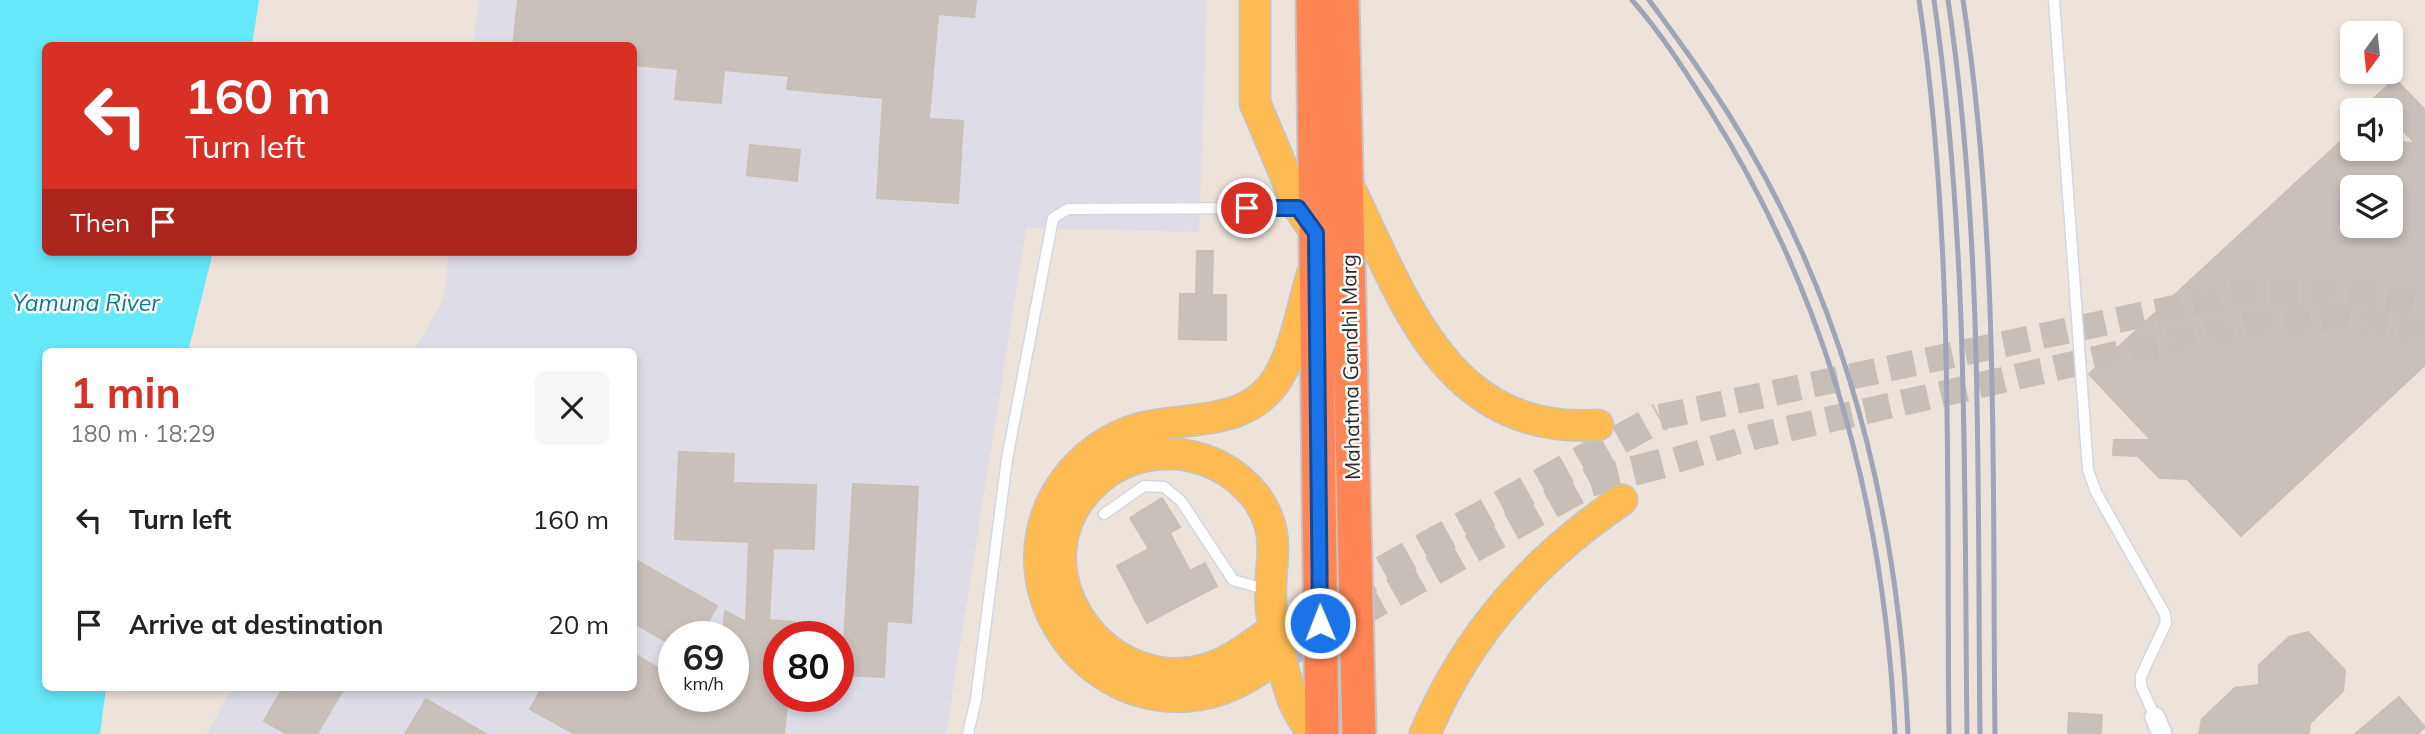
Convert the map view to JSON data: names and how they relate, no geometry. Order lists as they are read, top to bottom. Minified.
{"streets":{"highway":["Mahatma Gandhi Marg"]},"water":["Yamuna River"],"north":"bottom","page":{"turn":["160 m","Turn left"],"then":"Then","heading":["1 min","180 m · 18:29"],"list":[{"name":"Turn left","value":"160 m"},{"name":"Arrive at destination","value":"20 m"}],"speed":"69 km/h","limit":"80"}}
